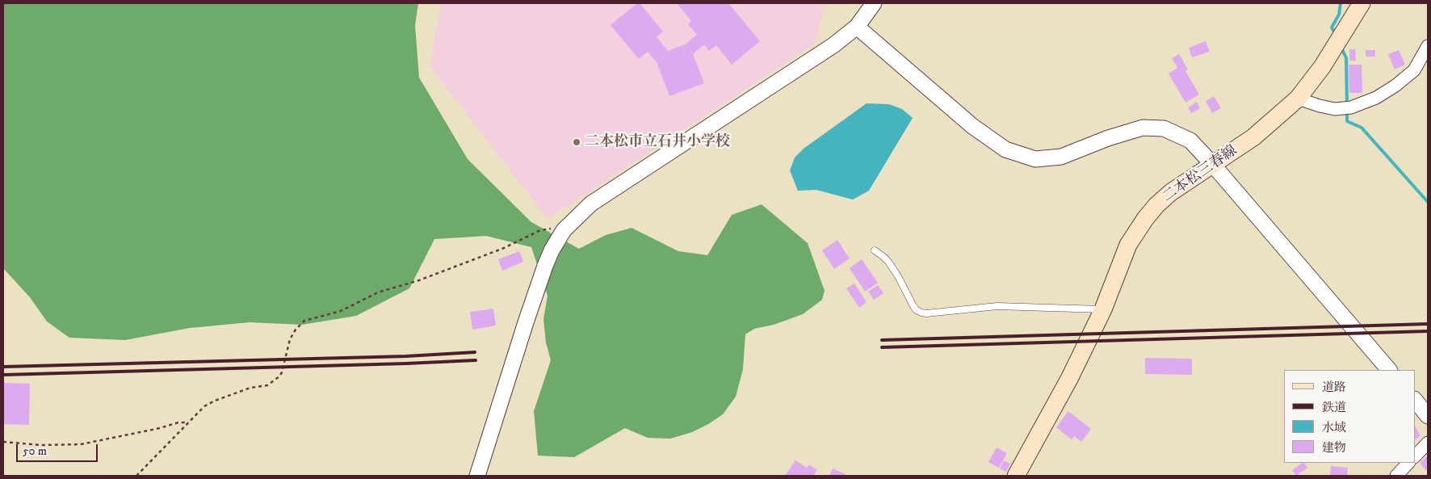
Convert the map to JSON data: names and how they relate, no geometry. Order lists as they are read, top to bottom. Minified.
{"streets":{"main road":["二本松三春線"]},"places":["二本松市立石井小学校"],"legend":["道路","鉄道","水域","建物"],"scale_bar":"50 m"}
